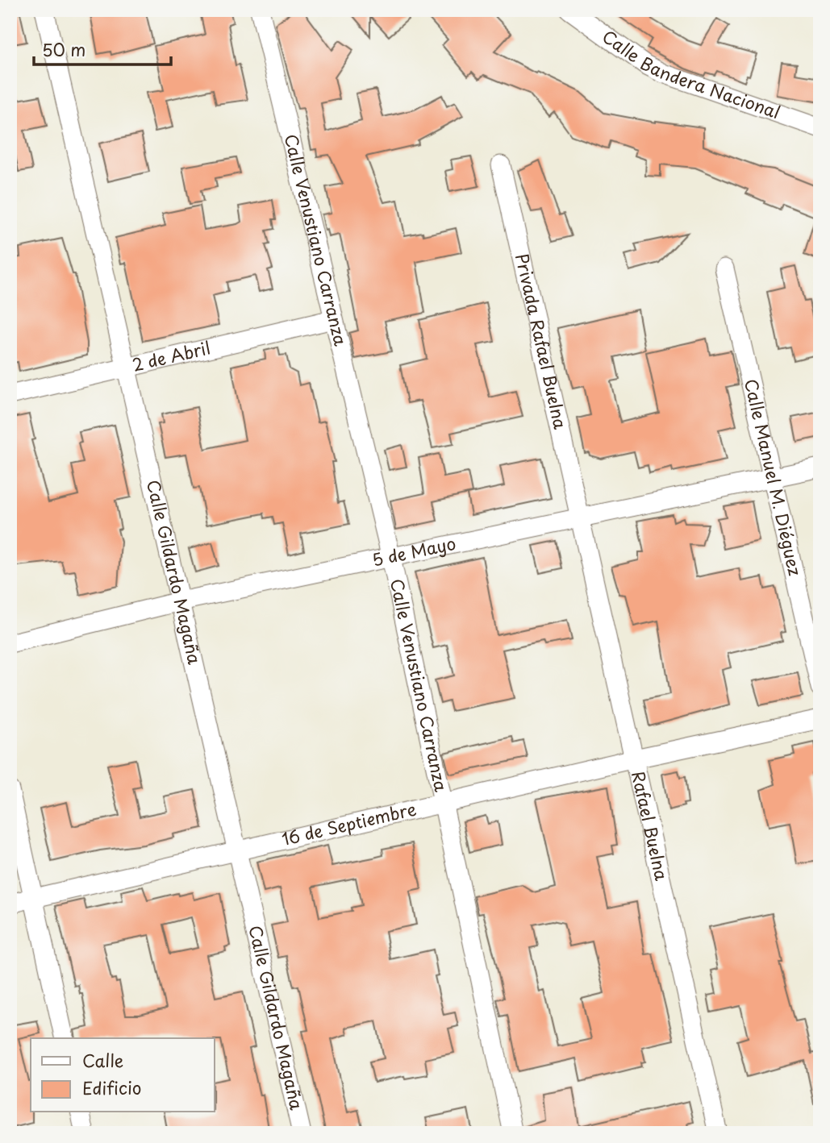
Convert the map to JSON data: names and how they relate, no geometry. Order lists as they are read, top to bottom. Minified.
{"streets":{"street":["Calle Bandera Nacional","Calle Venustiano Carranza","Privada Rafael Buelna","2 de Abril","Calle Manuel M. Diéguez","5 de Mayo","Calle Gildardo Magaña","16 de Septiembre","Rafael Buelna"]},"crossings":[["Calle Venustiano Carranza","2 de Abril"],["Calle Venustiano Carranza","5 de Mayo"],["Calle Venustiano Carranza","16 de Septiembre"],["Privada Rafael Buelna","5 de Mayo"],["Privada Rafael Buelna","Rafael Buelna"],["2 de Abril","Calle Gildardo Magaña"],["Calle Manuel M. Diéguez","5 de Mayo"],["5 de Mayo","Calle Gildardo Magaña"],["5 de Mayo","Rafael Buelna"],["Calle Gildardo Magaña","16 de Septiembre"],["16 de Septiembre","Rafael Buelna"]],"legend":["Calle","Edificio"],"scale_bar":"50 m"}
